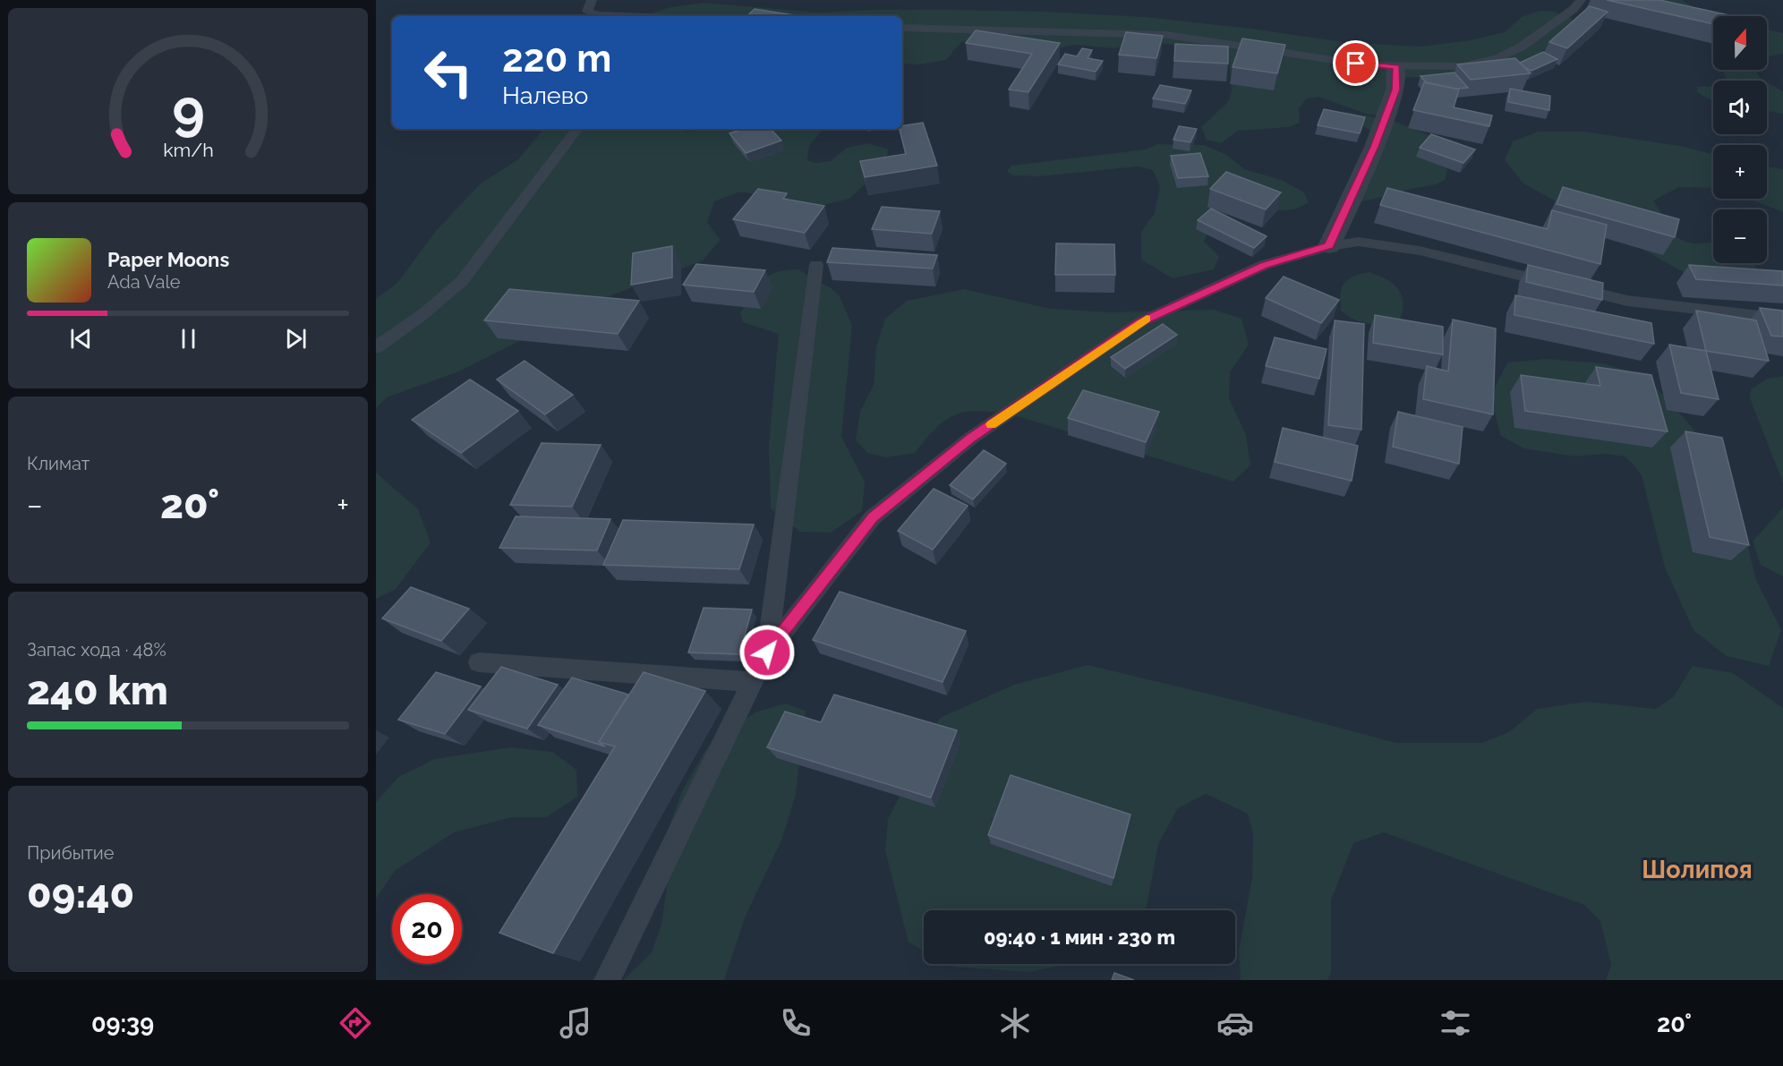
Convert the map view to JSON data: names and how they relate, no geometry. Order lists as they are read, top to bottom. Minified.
{"districts":["Шолипоя"],"north":"top","page":{"map_buttons":["+","−"],"turn":["220 m","Налево"],"song":["Paper Moons","Ada Vale"],"tile":["Климат",["Запас хода · 48%","240 km"],["Прибытие","09:40"]],"heat":["−","20°","+"],"limit":"20","trip":"09:40 · 1 мин · 230 m","tabs":["09:39","20°"],"gauge":["9","km/h"]}}
